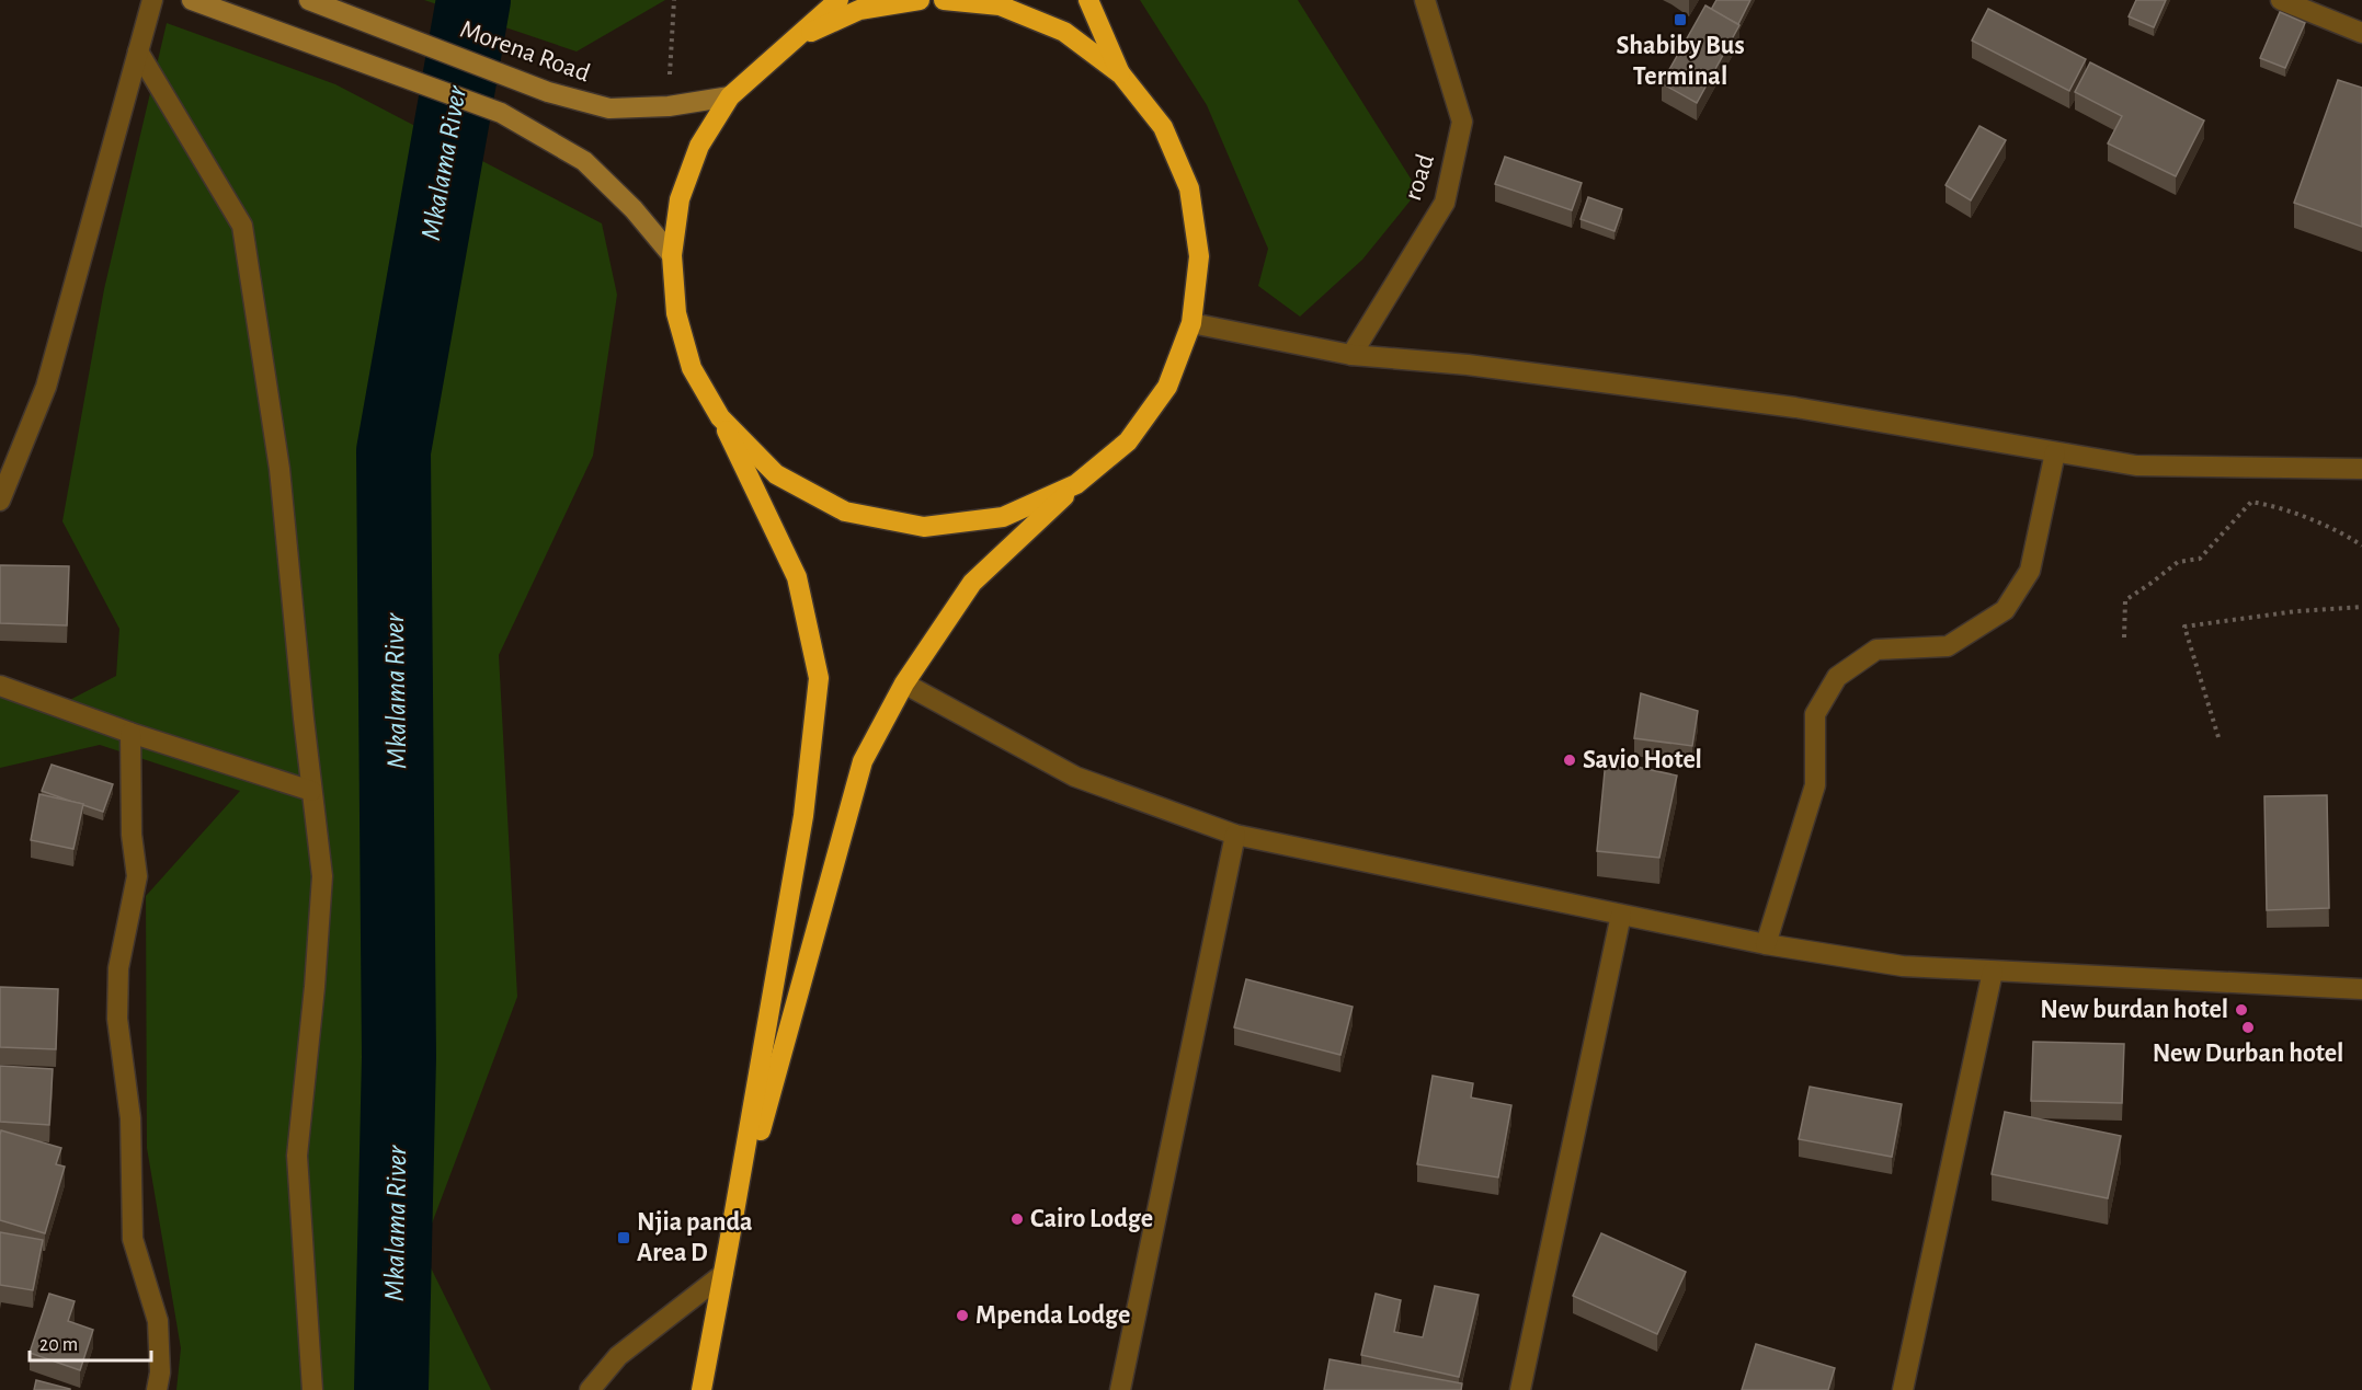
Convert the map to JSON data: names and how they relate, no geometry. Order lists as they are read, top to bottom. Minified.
{"streets":{"main road":["Morena Road"],"street":["road"]},"water":["Mkalama River"],"places":{"transit":["Shabiby Bus Terminal","Njia panda Area D"],"other":["Savio Hotel","New burdan hotel","New Durban hotel","Cairo Lodge","Mpenda Lodge"]},"scale_bar":"20 m"}
